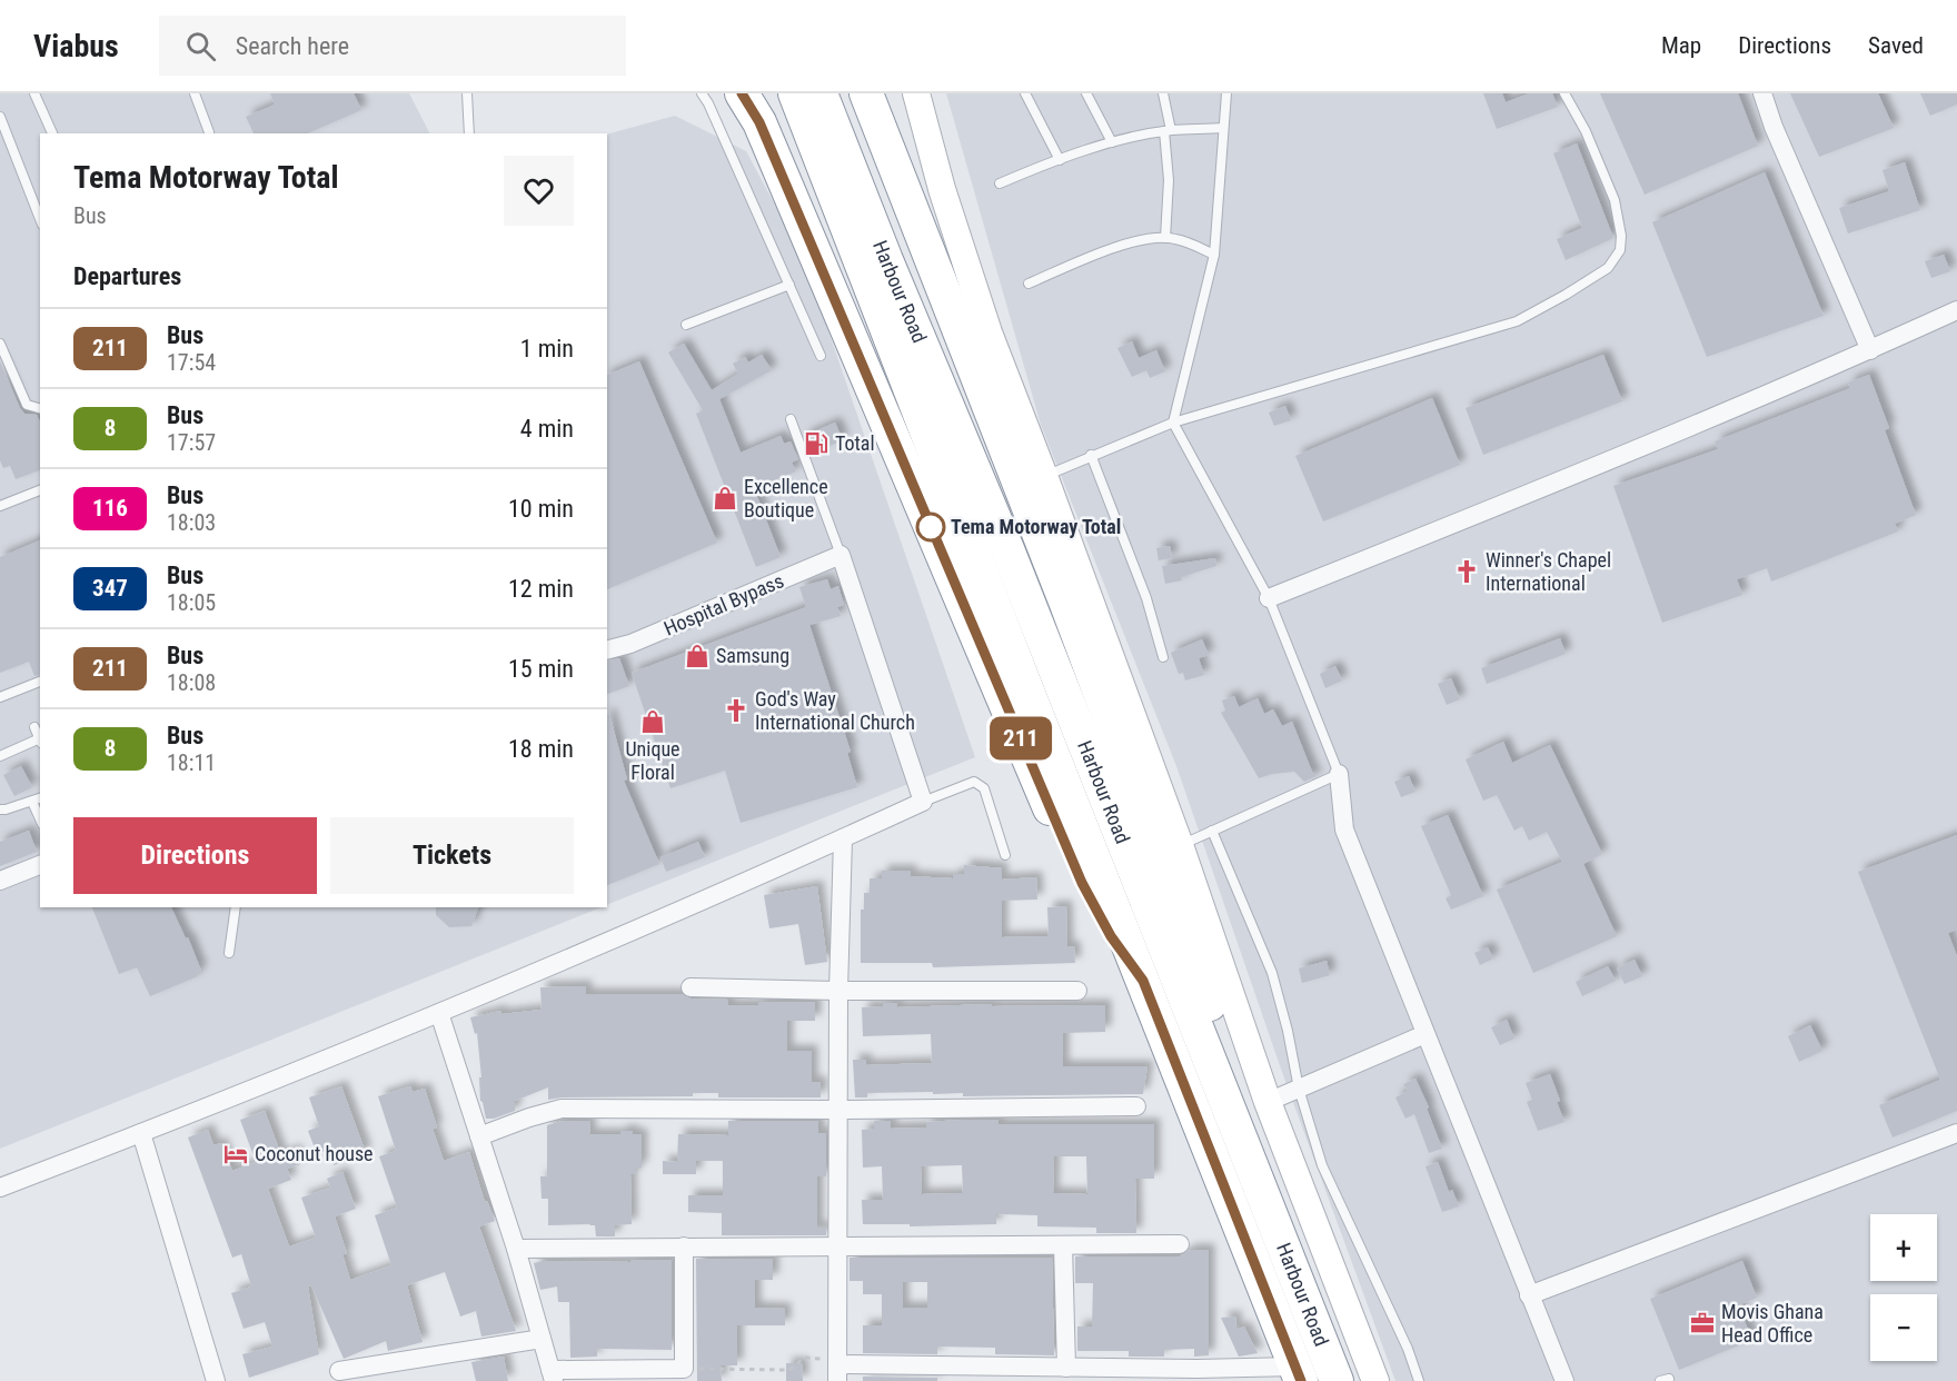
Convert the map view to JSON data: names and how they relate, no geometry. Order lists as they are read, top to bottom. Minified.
{"streets":{"highway":["Harbour Road"],"street":["Hospital Bypass"]},"places":{"fuel station":["Total"],"shop":["Excellence Boutique","Samsung","Unique Floral"],"other":["Tema Motorway Total"],"church":["Winner's Chapel International","God's Way International Church"],"hotel":["Coconut house"],"office":["Movis Ghana Head Office"]},"lines":["bus line 211"],"page":{"header":"Viabus","search":"Search here","nav":["Map","Directions","Saved"],"on_map":"211","heading":[["Tema Motorway Total","Bus"],"Departures"],"list":[{"mark":"211","name":"Bus","note":"17:54","value":"1 min"},{"mark":"8","name":"Bus","note":"17:57","value":"4 min"},{"mark":"116","name":"Bus","note":"18:03","value":"10 min"},{"mark":"347","name":"Bus","note":"18:05","value":"12 min"},{"mark":"211","name":"Bus","note":"18:08","value":"15 min"},{"mark":"8","name":"Bus","note":"18:11","value":"18 min"}],"buttons":["Directions","Tickets"],"map_buttons":["+","−"]}}
